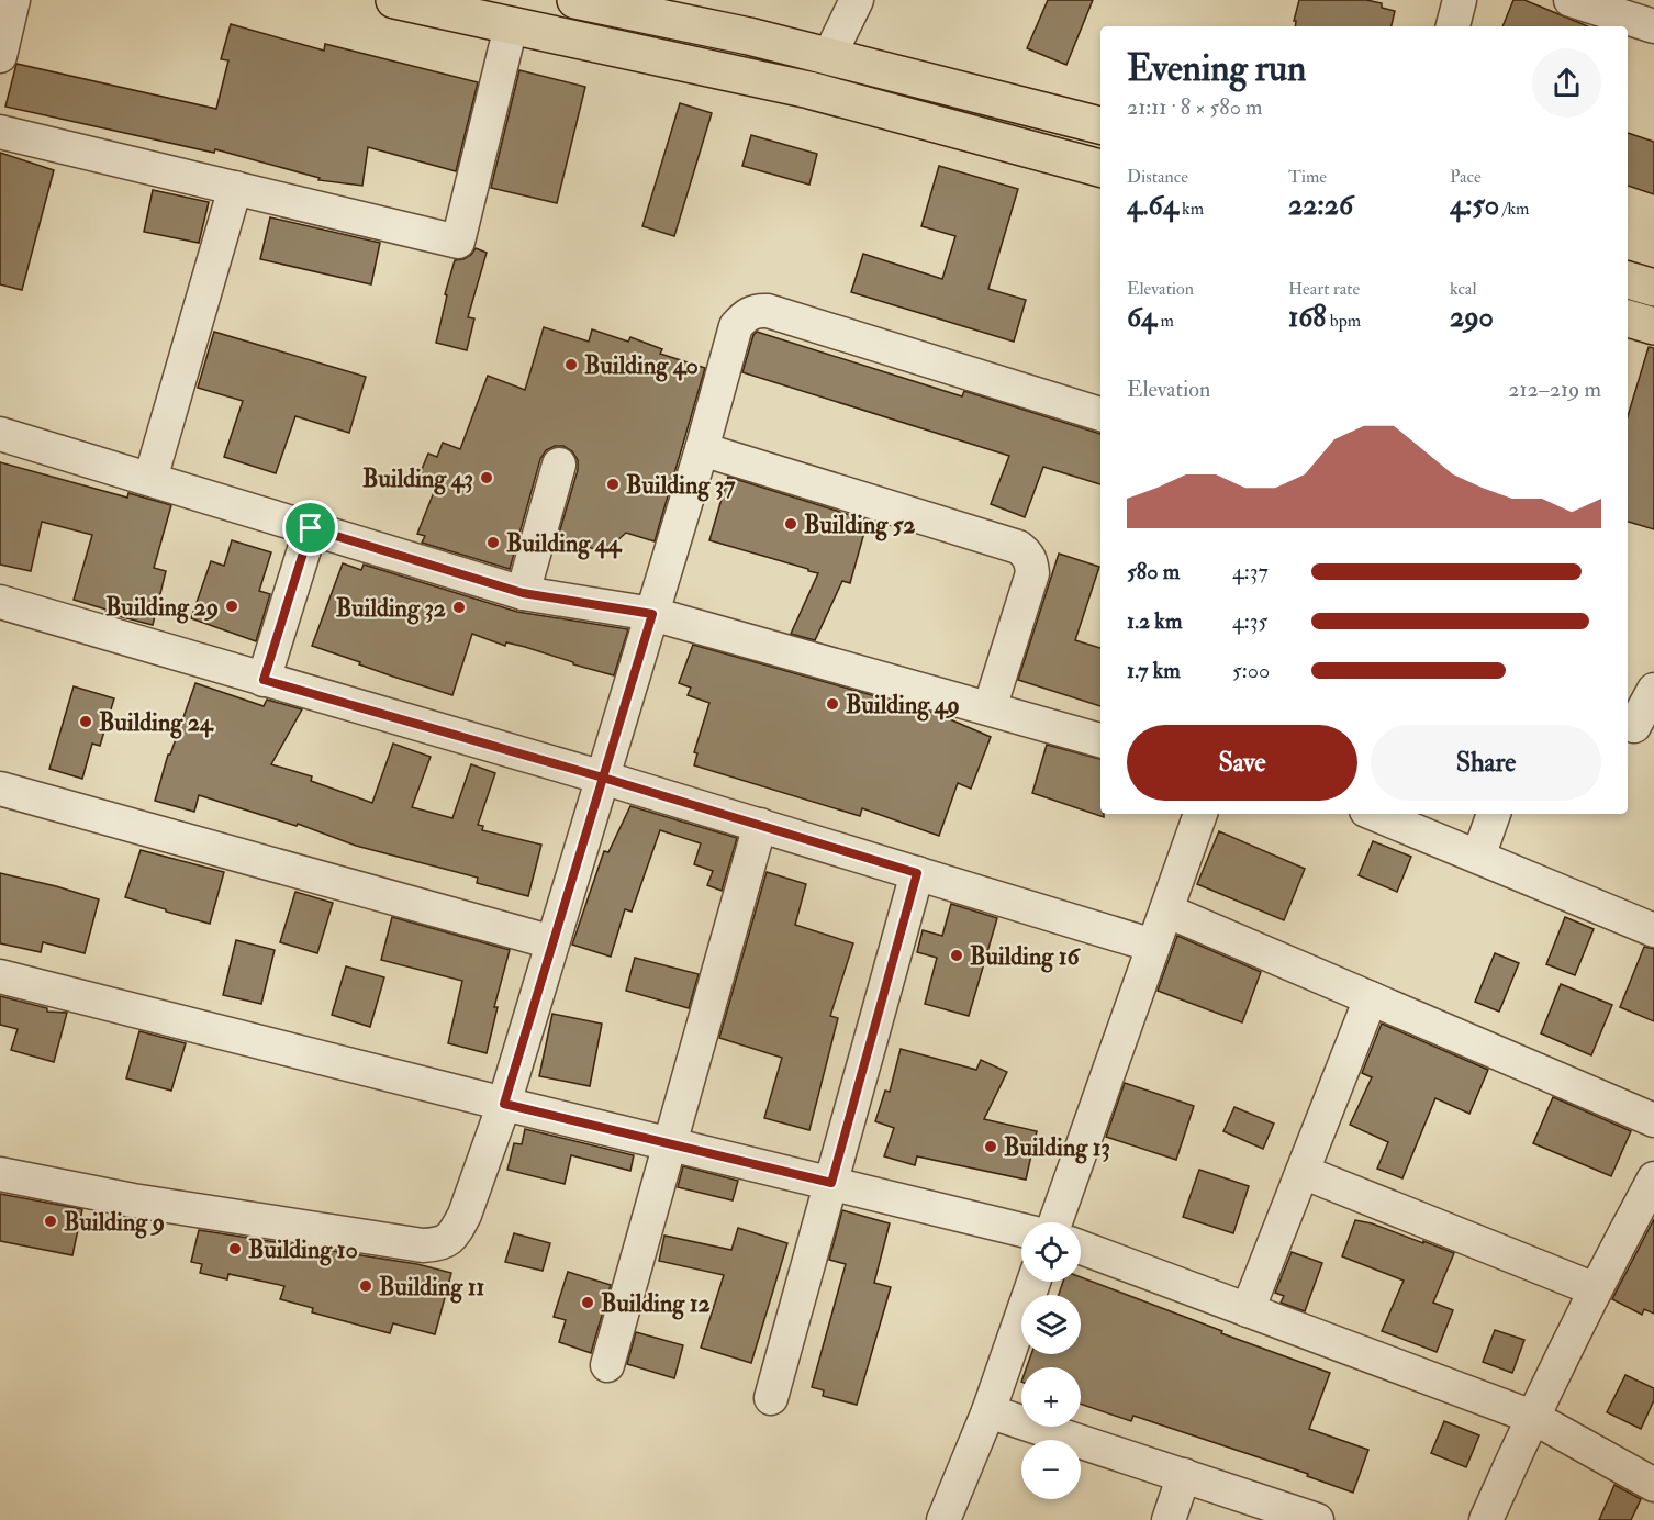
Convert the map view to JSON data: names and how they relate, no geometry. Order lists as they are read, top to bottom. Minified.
{"places":["Building 40","Building 43","Building 37","Building 52","Building 44","Building 29","Building 32","Building 49","Building 24","Building 16","Building 13","Building 9","Building 10","Building 11","Building 12"],"page":{"heading":["Evening run","21:11 · 8 × 580 m"],"stats":[["Distance","4.64 km"],["Time","22:26"],["Pace","4:50 /km"],["Elevation","64 m"],["Heart rate","168 bpm"],["kcal","290"]],"chart":["Elevation","212–219 m"],"list":[{"name":"580 m","note":"4:37"},{"name":"1.2 km","note":"4:35"},{"name":"1.7 km","note":"5:00"}],"buttons":["Save","Share"],"map_buttons":["+","−"]}}
